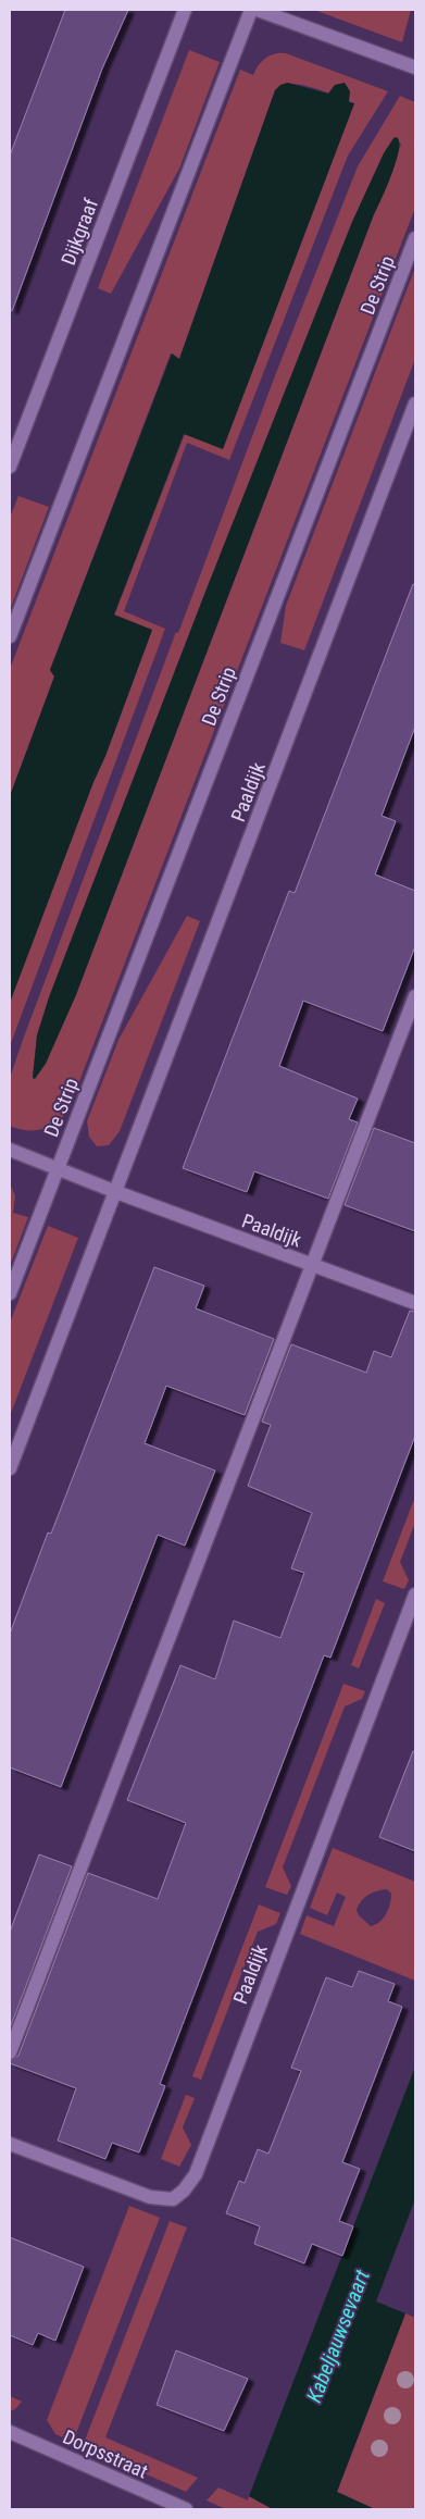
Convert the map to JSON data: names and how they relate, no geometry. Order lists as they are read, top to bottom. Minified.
{"streets":{"street":["Dijkgraaf","De Strip","Paaldijk","Dorpsstraat"]},"crossings":[["De Strip","Paaldijk"]],"water":["Kabeljauwsevaart"]}
